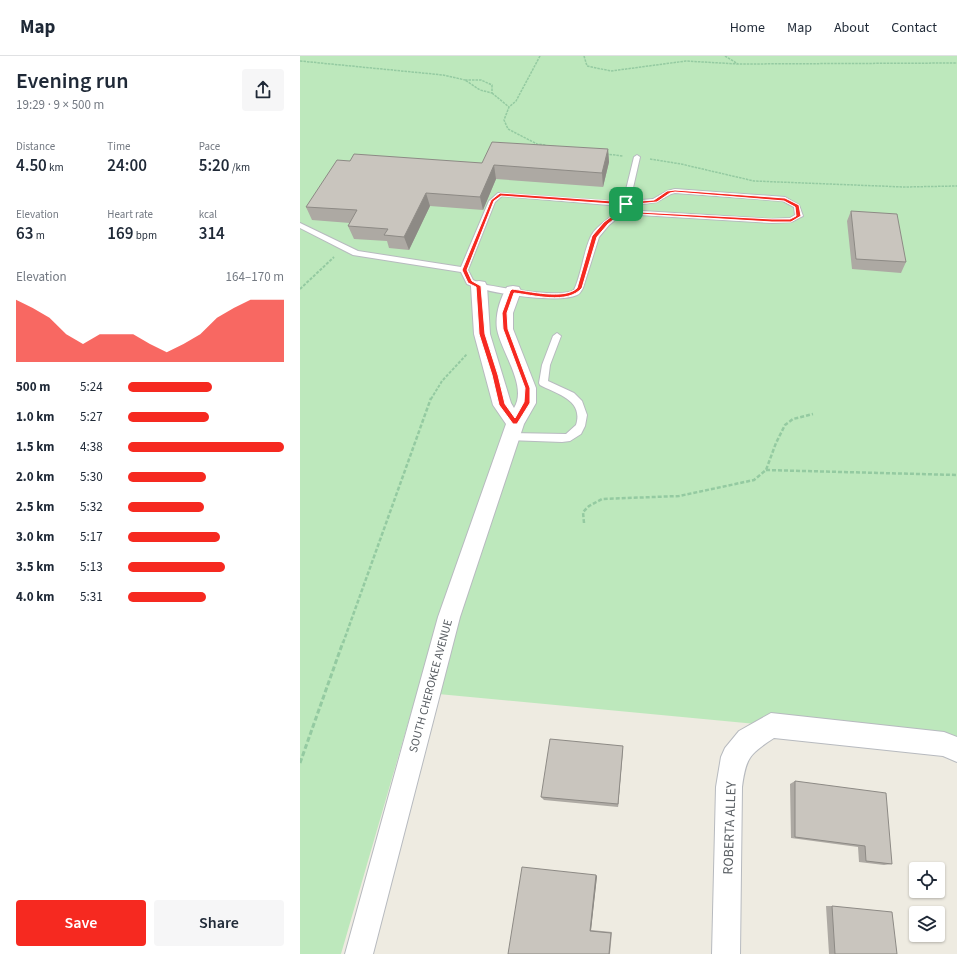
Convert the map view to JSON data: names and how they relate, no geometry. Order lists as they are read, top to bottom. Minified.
{"streets":{"street":["SOUTH CHEROKEE AVENUE","ROBERTA ALLEY"]},"page":{"header":"Map","nav":["Home","Map","About","Contact"],"heading":["Evening run","19:29 · 9 × 500 m"],"stats":[["Distance","4.50 km"],["Time","24:00"],["Pace","5:20 /km"],["Elevation","63 m"],["Heart rate","169 bpm"],["kcal","314"]],"chart":["Elevation","164–170 m"],"list":[{"name":"500 m","note":"5:24"},{"name":"1.0 km","note":"5:27"},{"name":"1.5 km","note":"4:38"},{"name":"2.0 km","note":"5:30"},{"name":"2.5 km","note":"5:32"},{"name":"3.0 km","note":"5:17"},{"name":"3.5 km","note":"5:13"},{"name":"4.0 km","note":"5:31"}],"buttons":["Save","Share"]}}
